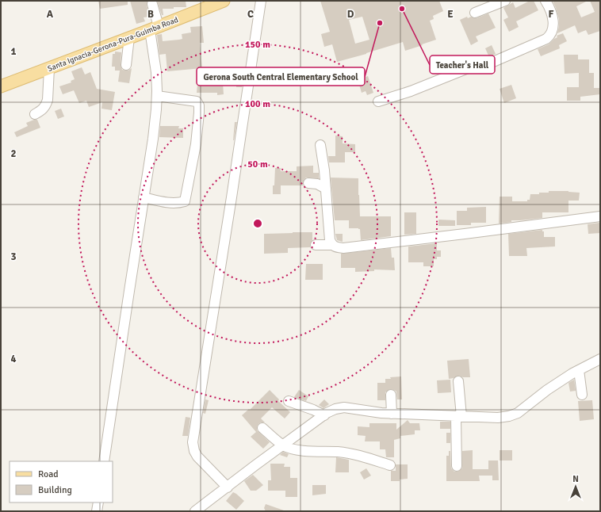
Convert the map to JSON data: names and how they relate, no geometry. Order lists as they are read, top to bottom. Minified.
{"streets":{"main road":["Santa Ignacia-Gerona-Pura-Guimba Road"]},"places":["Teacher's Hall","Gerona South Central Elementary School"],"legend":["Road","Building"],"north":"top","grid":{"columns":["A","B","C","D","E","F"],"rows":["1","2","3","4"]},"rings":["150 m","100 m","50 m"]}
